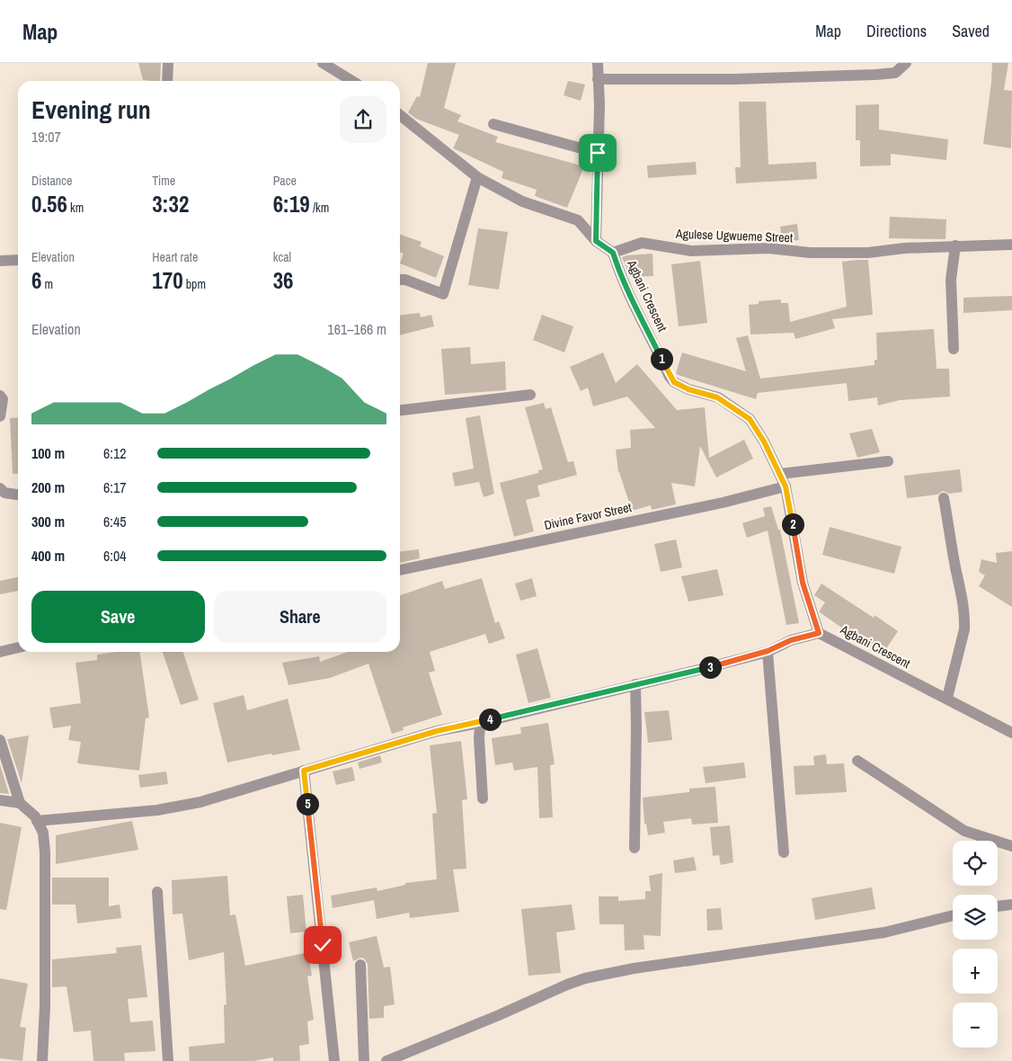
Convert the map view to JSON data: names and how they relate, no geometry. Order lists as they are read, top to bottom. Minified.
{"streets":{"street":["Agulese Ugwueme Street","Agbani Crescent","Divine Favor Street"]},"crossings":[["Agulese Ugwueme Street","Agbani Crescent"],["Agbani Crescent","Divine Favor Street"]],"page":{"header":"Map","nav":["Map","Directions","Saved"],"heading":["Evening run","19:07"],"stats":[["Distance","0.56 km"],["Time","3:32"],["Pace","6:19 /km"],["Elevation","6 m"],["Heart rate","170 bpm"],["kcal","36"]],"chart":["Elevation","161–166 m"],"pins":["1","2","3","4","5"],"list":[{"name":"100 m","note":"6:12"},{"name":"200 m","note":"6:17"},{"name":"300 m","note":"6:45"},{"name":"400 m","note":"6:04"}],"buttons":["Save","Share"],"map_buttons":["+","−"]}}
